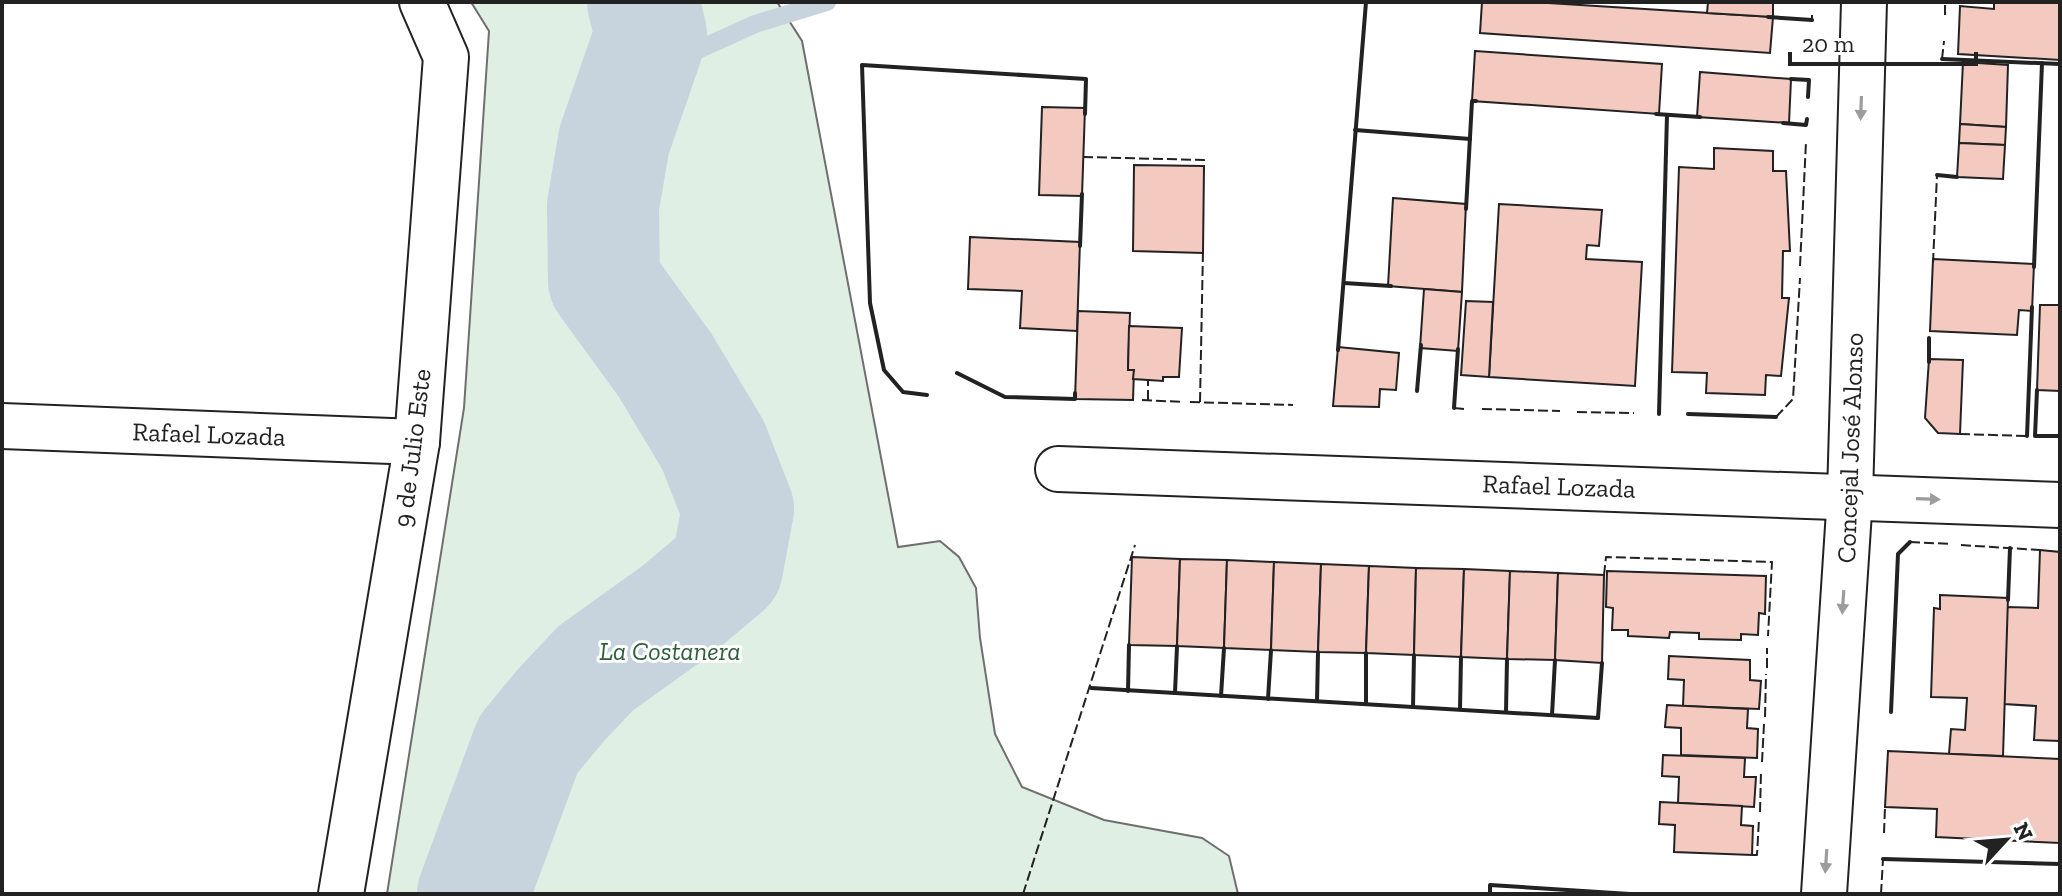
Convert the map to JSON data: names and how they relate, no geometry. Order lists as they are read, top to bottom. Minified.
{"streets":{"street":["Rafael Lozada","9 de Julio Este","Concejal José Alonso"]},"crossings":[["Rafael Lozada","9 de Julio Este"],["Rafael Lozada","Concejal José Alonso"]],"one_way":["Concejal José Alonso"],"parks":["La Costanera"],"scale_bar":"20 m","north":"top right"}
